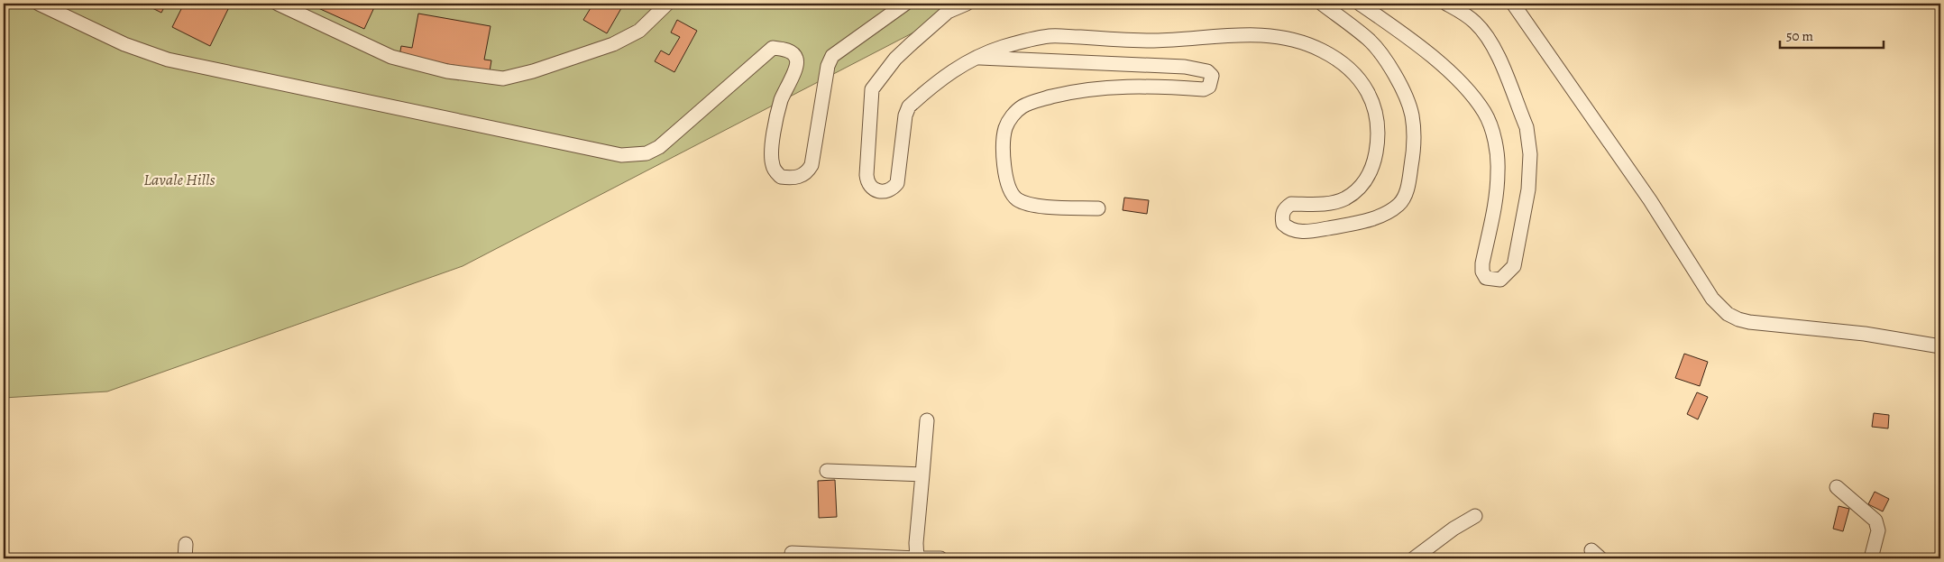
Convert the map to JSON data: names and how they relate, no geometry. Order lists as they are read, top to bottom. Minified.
{"parks":["Lavale Hills"],"scale_bar":"50 m"}
